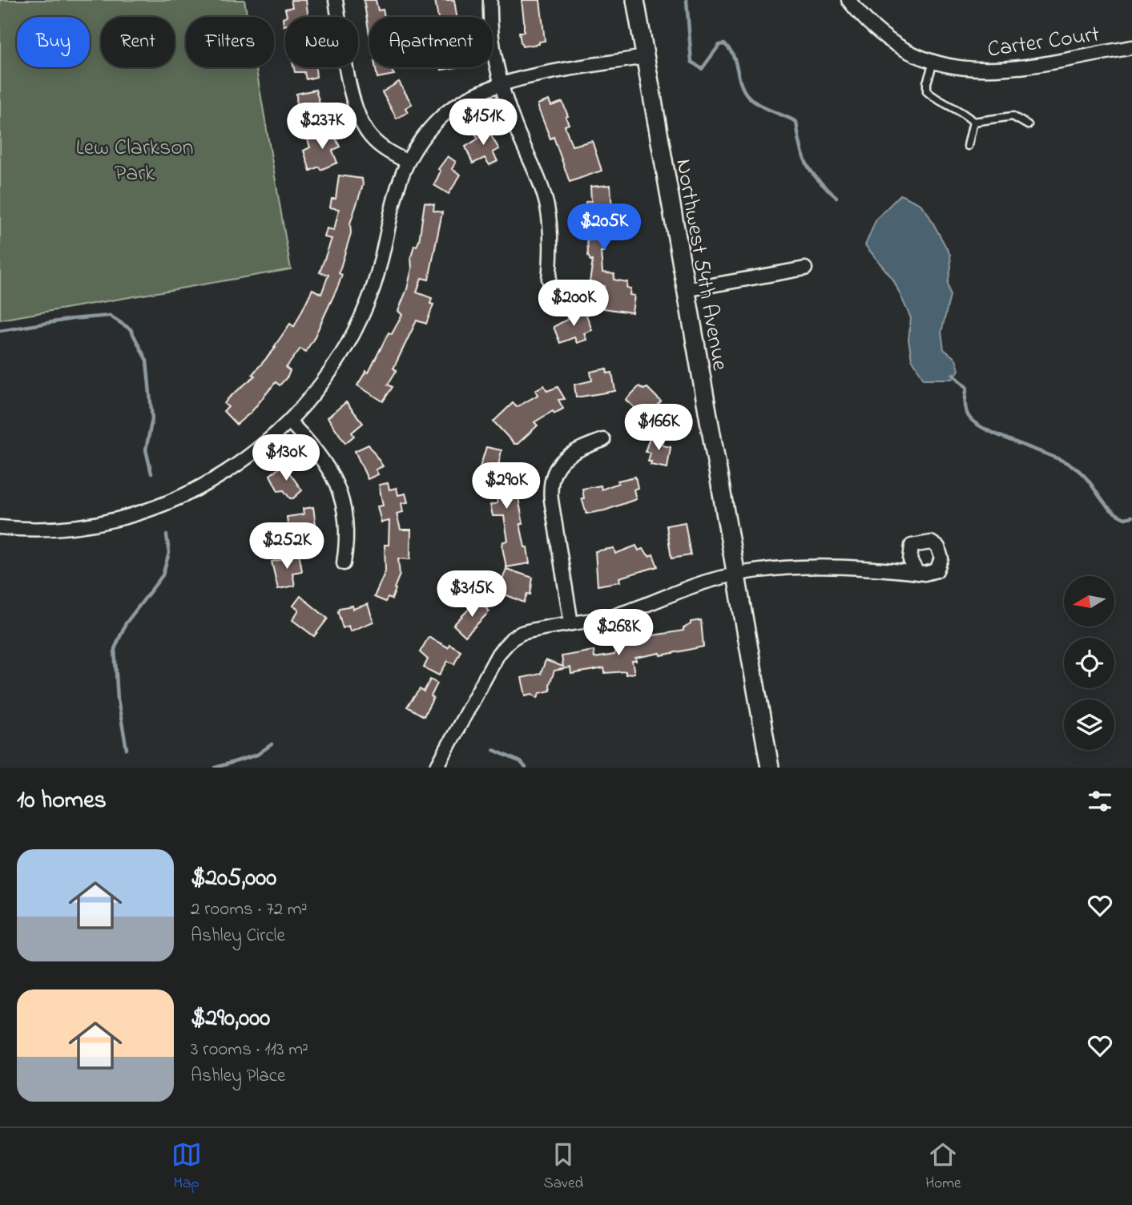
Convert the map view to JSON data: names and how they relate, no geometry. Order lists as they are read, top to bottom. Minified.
{"streets":{"street":["Carter Court","Northwest 54th Avenue"]},"parks":["Lew Clarkson Park"],"north":"left","page":{"chip":["Buy","Rent","Filters","New","Apartment"],"price":["$151K","$237K","$205K","$200K","$166K","$130K","$290K","$252K","$315K","$268K"],"heading":"10 homes","list":[{"name":"$205,000","note":"2 rooms · 72 m² · Ashley Circle"},{"name":"$290,000","note":"3 rooms · 113 m² · Ashley Place"}],"tabs":["Map","Saved","Home"]}}
